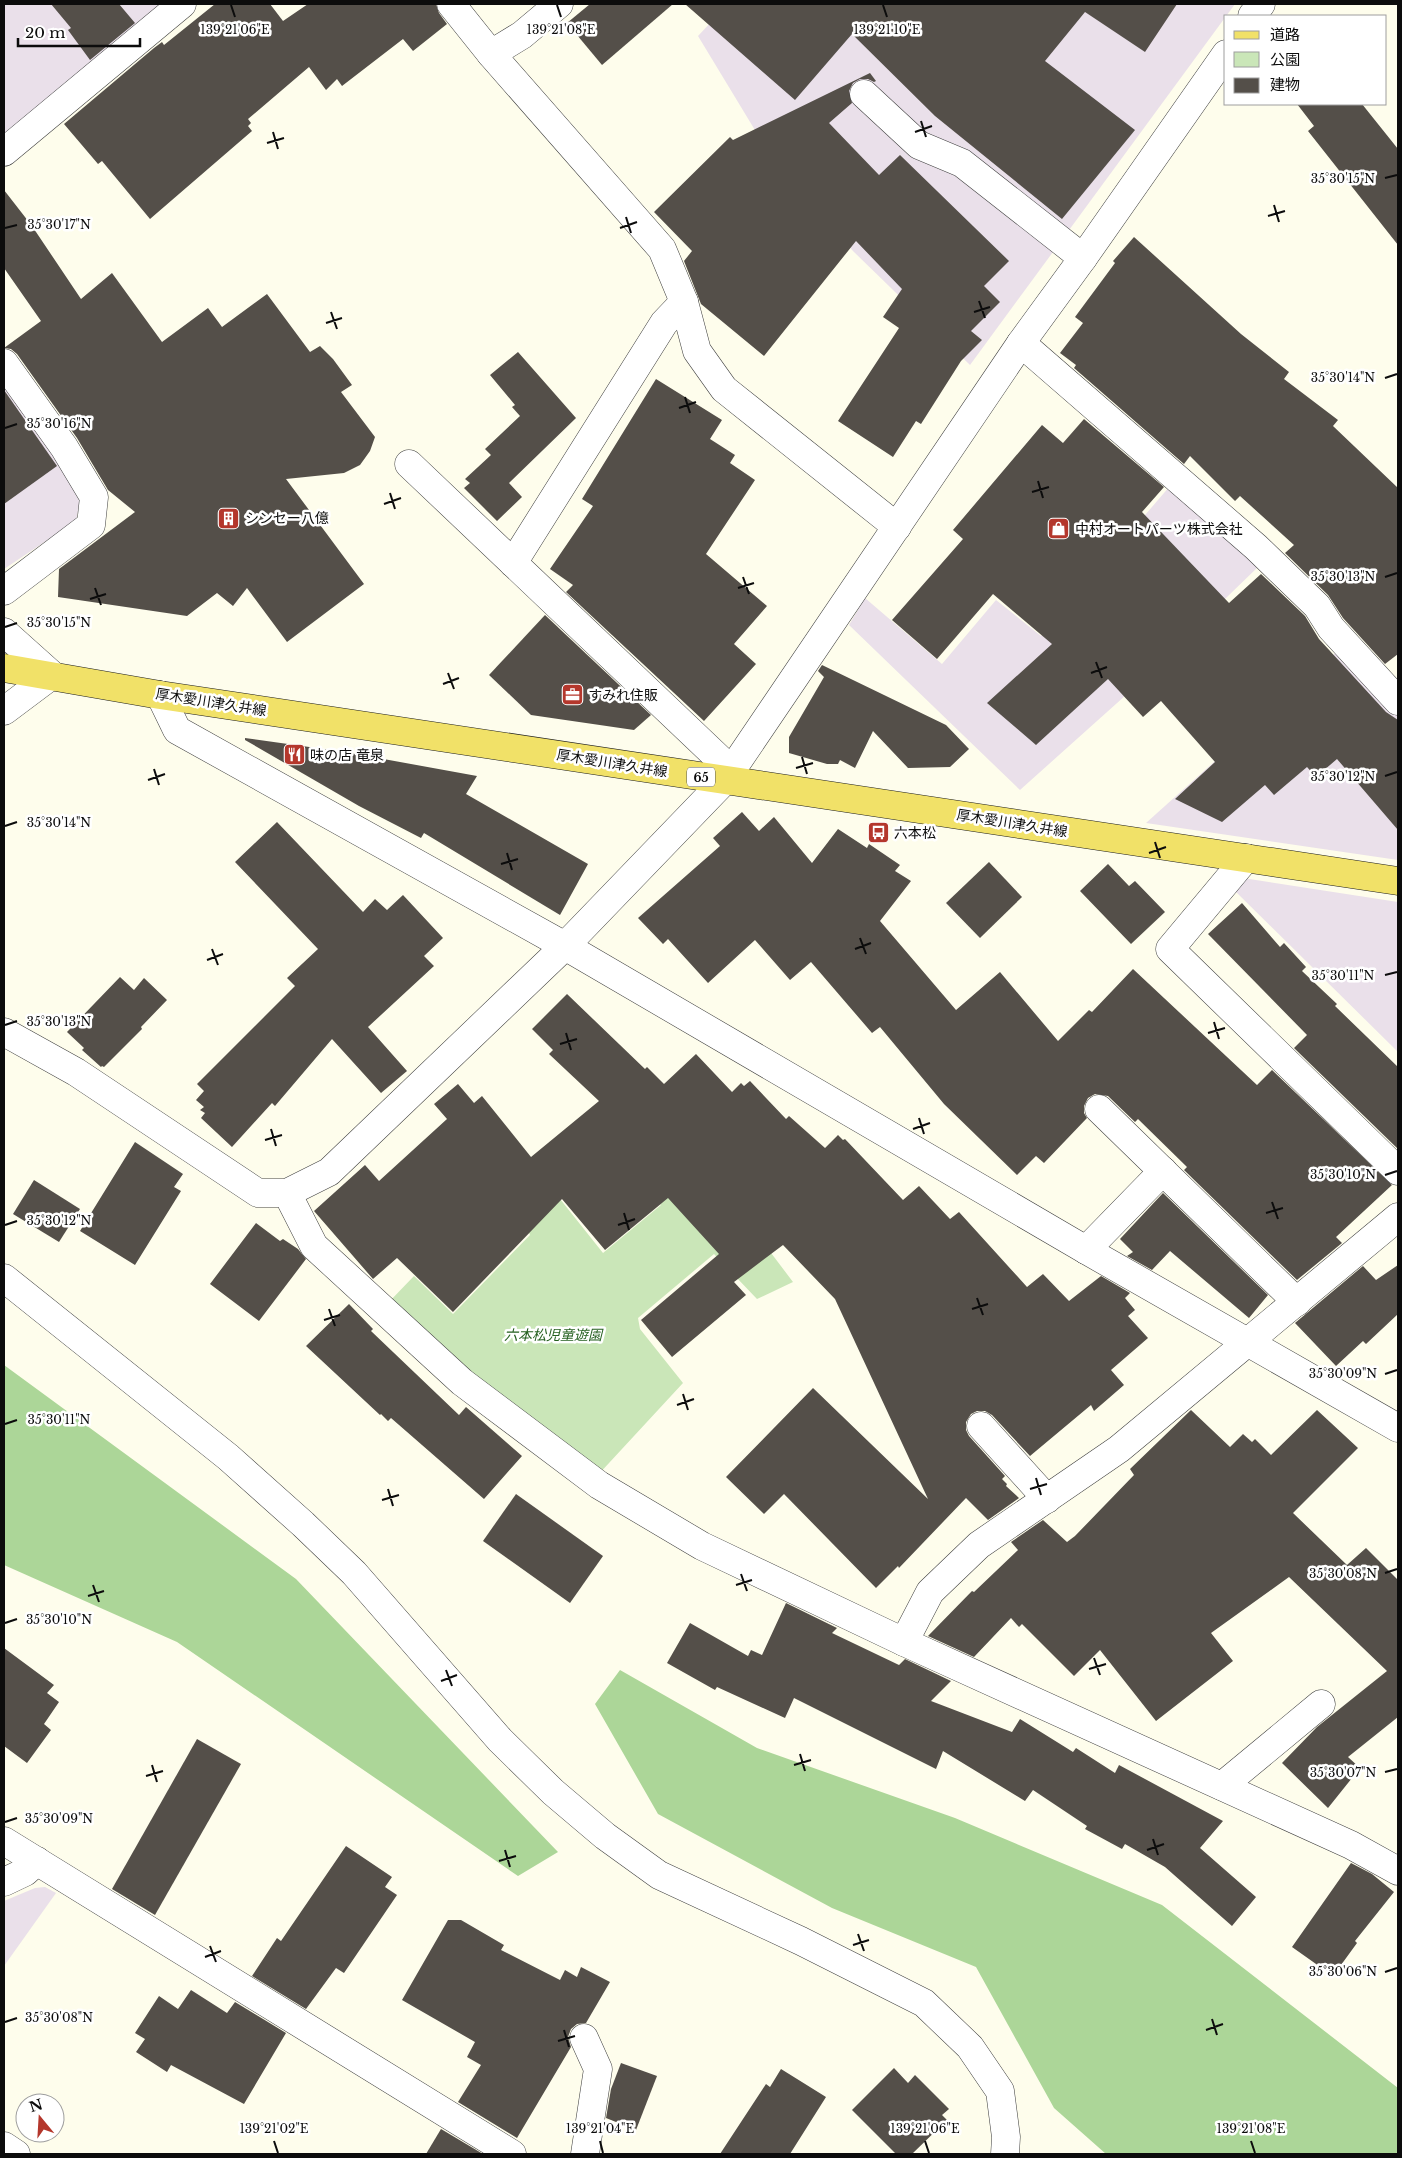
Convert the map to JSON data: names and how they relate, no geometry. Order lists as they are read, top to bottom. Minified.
{"streets":{"main road":["厚木愛川津久井線","65"]},"parks":["六本松児童遊園"],"places":{"building":["シンセー八億"],"shop":["中村オートパーツ株式会社"],"office":["すみれ住販"],"restaurant":["味の店 竜泉"],"bus stop":["六本松"]},"legend":["道路","公園","建物"],"scale_bar":"20 m","north":"top","coordinates":["139°21'06\"E","139°21'08\"E","139°21'10\"E","35°30'15\"N","35°30'17\"N","35°30'14\"N","35°30'16\"N","35°30'13\"N","35°30'12\"N","35°30'11\"N","35°30'10\"N","35°30'09\"N","35°30'08\"N","35°30'07\"N","35°30'06\"N","139°21'02\"E","139°21'04\"E"]}
